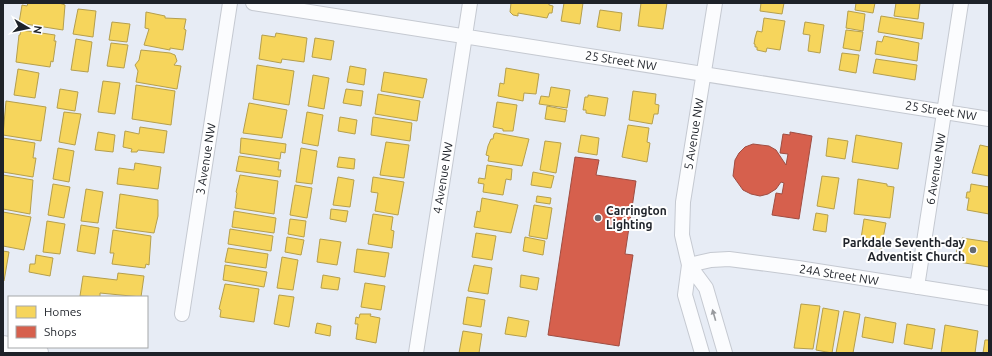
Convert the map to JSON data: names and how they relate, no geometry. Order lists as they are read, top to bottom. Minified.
{"streets":{"street":["25 Street NW","5 Avenue NW","3 Avenue NW","6 Avenue NW","4 Avenue NW","24A Street NW"]},"crossings":[["25 Street NW","5 Avenue NW"],["25 Street NW","6 Avenue NW"],["25 Street NW","4 Avenue NW"],["5 Avenue NW","24A Street NW"],["6 Avenue NW","24A Street NW"]],"places":["Carrington Lighting","Parkdale Seventh-day Adventist Church"],"legend":["Homes","Shops"],"north":"right"}
